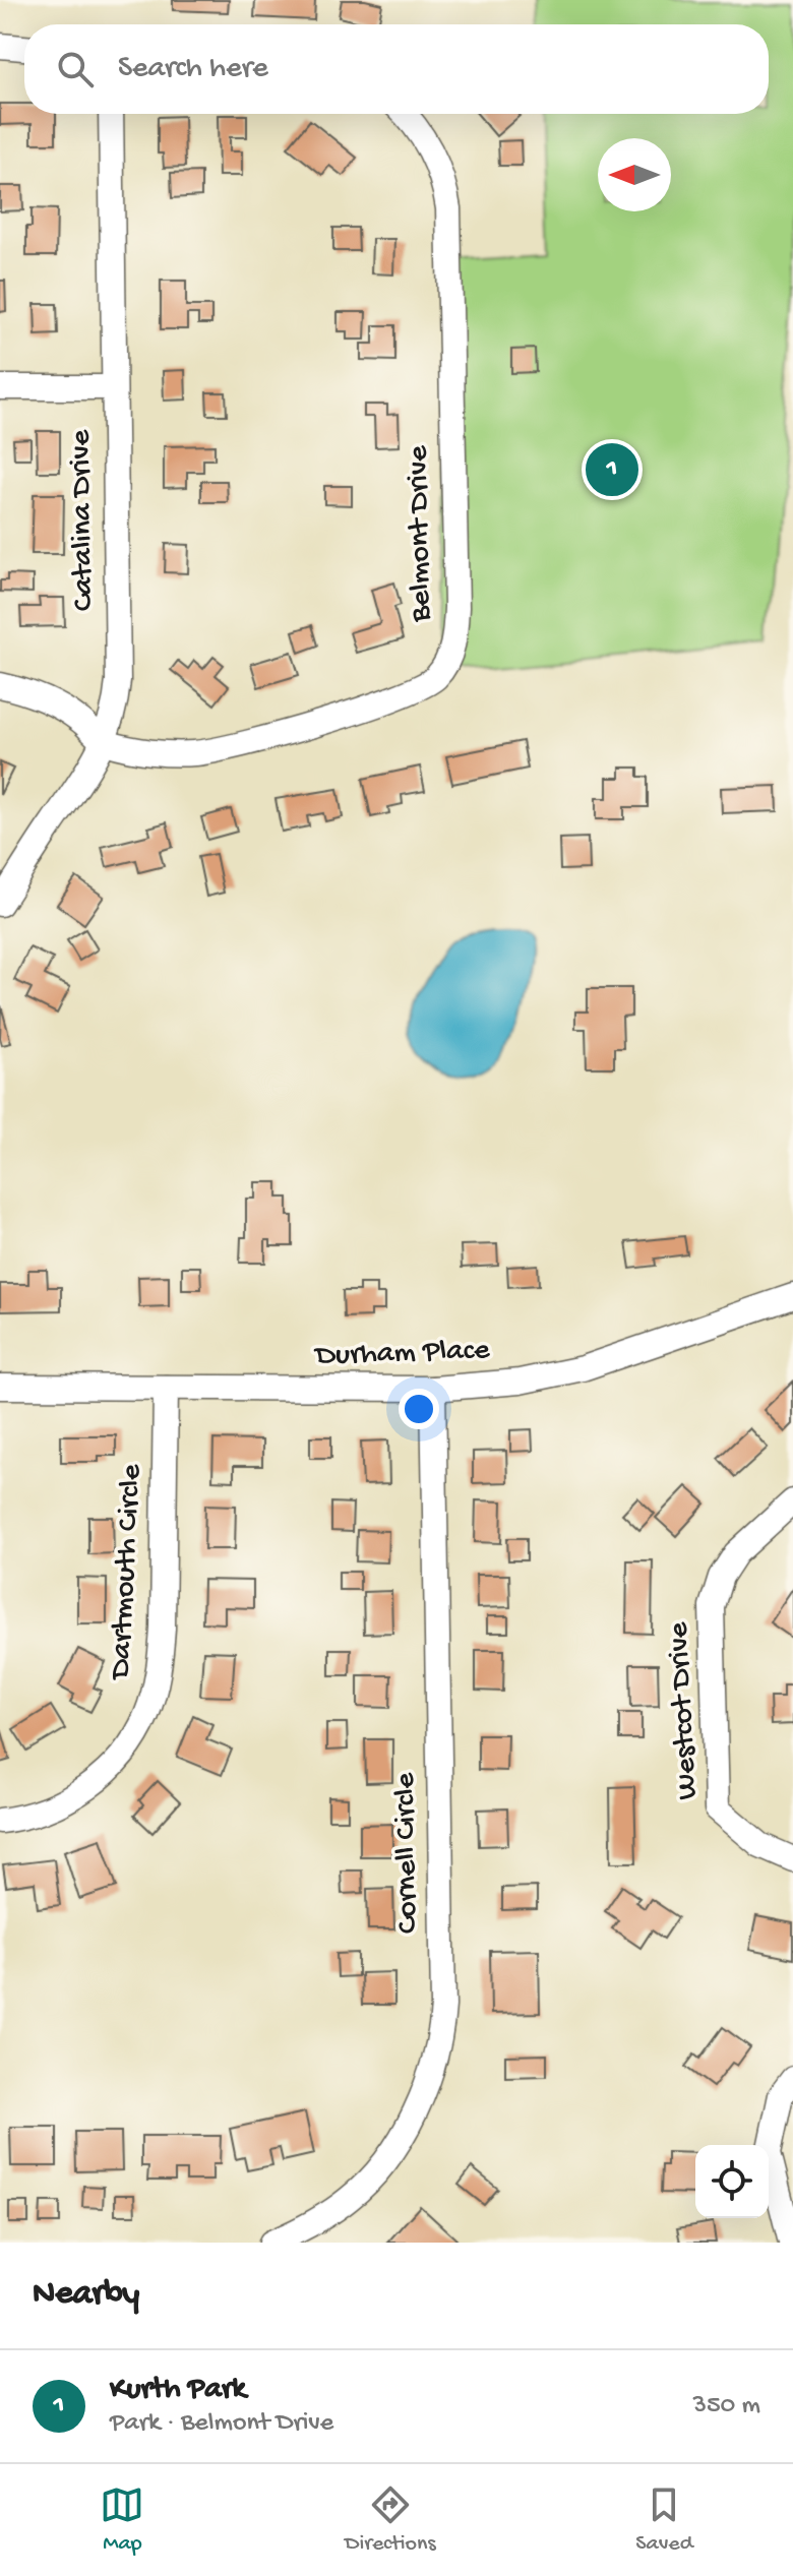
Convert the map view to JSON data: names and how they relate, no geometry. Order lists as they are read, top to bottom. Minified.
{"streets":{"street":["Catalina Drive","Belmont Drive","Durham Place","Dartmouth Circle","Westcot Drive","Cornell Circle"]},"crossings":[["Catalina Drive","Belmont Drive"],["Durham Place","Dartmouth Circle"],["Durham Place","Cornell Circle"]],"north":"left","page":{"search":"Search here","pins":"1","heading":"Nearby","list":[{"mark":"1","name":"Kurth Park","note":"Park · Belmont Drive","value":"350 m"}],"nav":["Map","Directions","Saved"]}}
